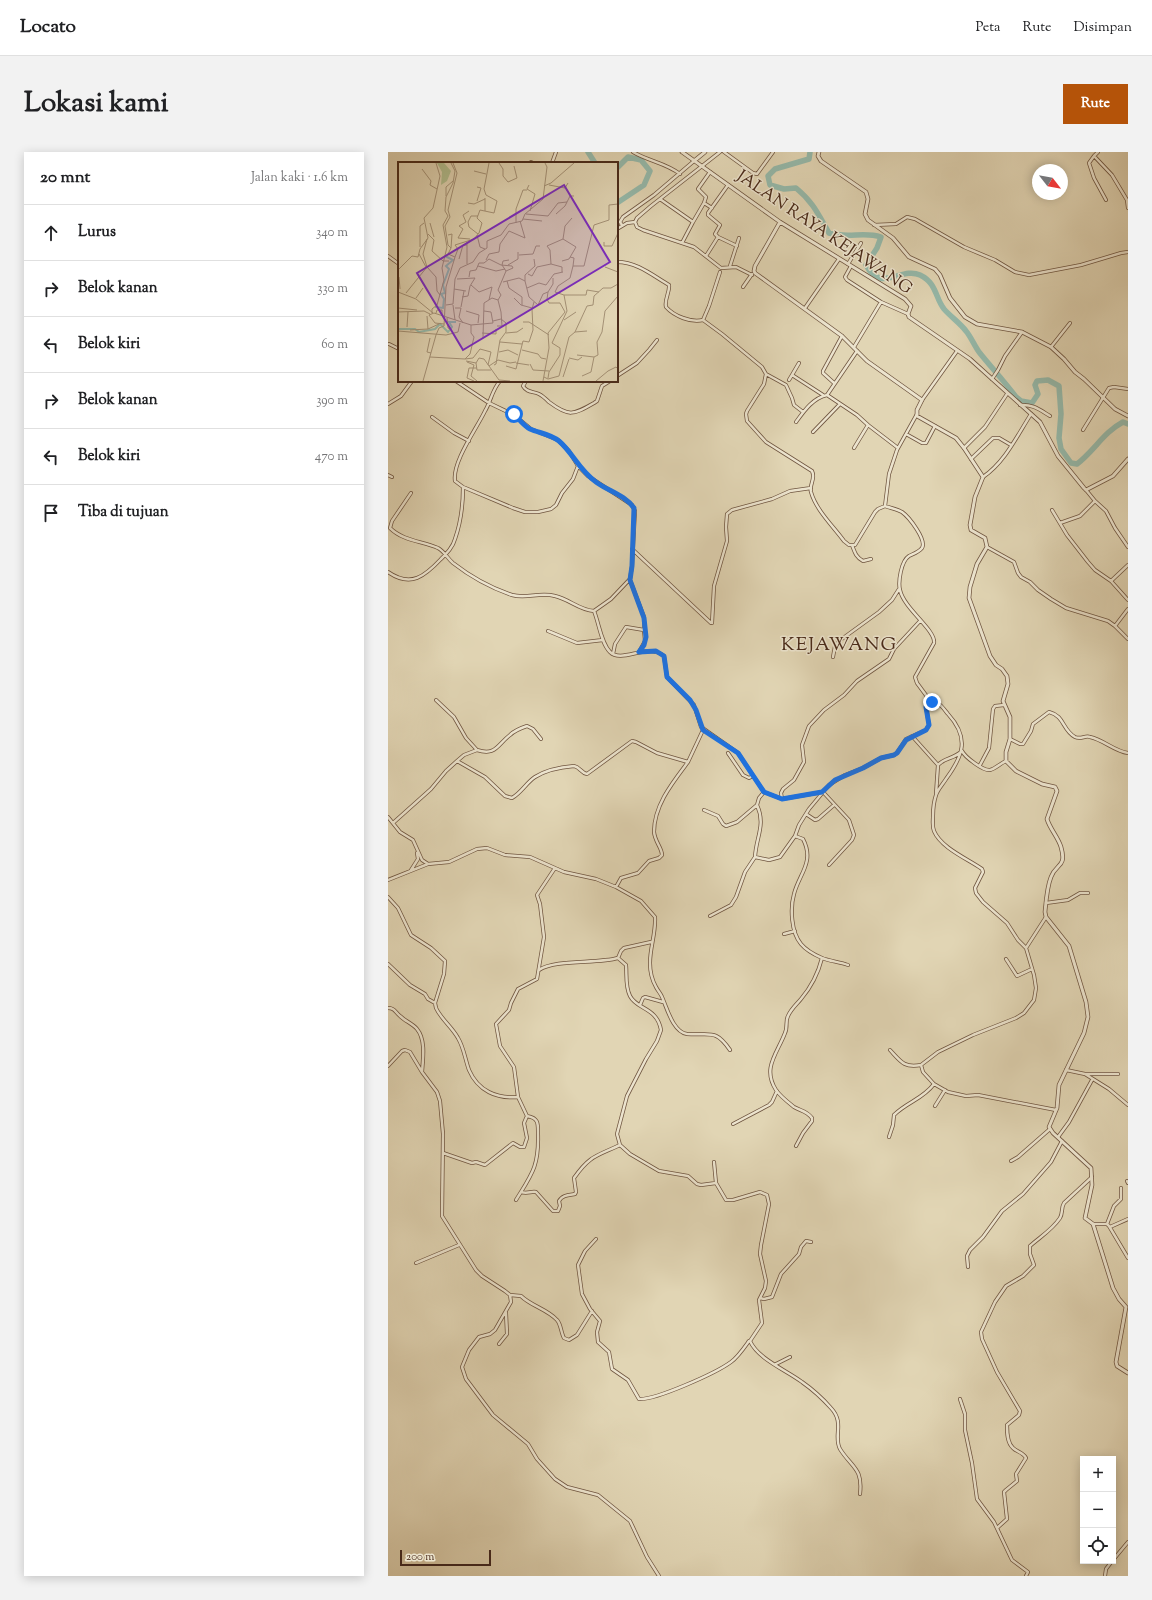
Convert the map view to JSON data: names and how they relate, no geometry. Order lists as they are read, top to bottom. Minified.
{"streets":{"street":["JALAN RAYA KEJAWANG"]},"districts":["KEJAWANG"],"scale_bar":"200 m","north":"bottom right","page":{"header":"Locato","nav":["Peta","Rute","Disimpan"],"title":"Lokasi kami","buttons":"Rute","heading":["20 mnt","Jalan kaki · 1.6 km"],"list":[["Lurus","340 m"],["Belok kanan","330 m"],["Belok kiri","60 m"],["Belok kanan","390 m"],["Belok kiri","470 m"],"Tiba di tujuan"],"map_buttons":["+","−"],"scale":"200 m"}}
